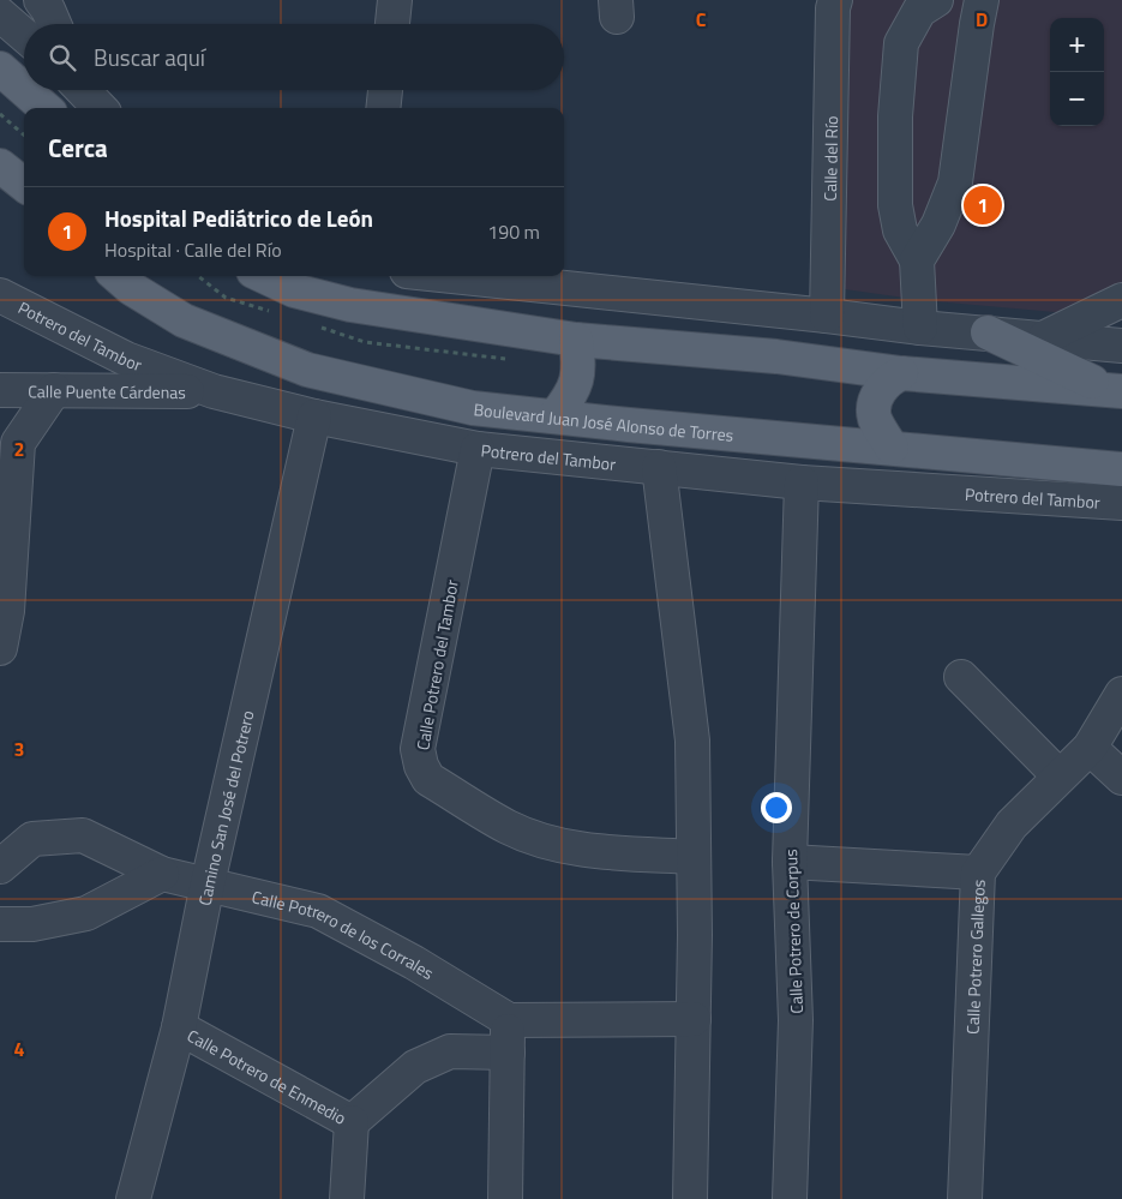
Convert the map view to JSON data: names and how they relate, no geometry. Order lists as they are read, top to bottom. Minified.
{"streets":{"main road":["Boulevard Juan José Alonso de Torres"],"street":["Calle del Río","Potrero del Tambor","Calle Puente Cárdenas","Calle Potrero del Tambor","Camino San José del Potrero","Calle Potrero de Corpus","Calle Potrero de los Corrales","Calle Potrero Gallegos","Calle Potrero de Enmedio"]},"crossings":[["Potrero del Tambor","Calle Puente Cárdenas"],["Potrero del Tambor","Calle Potrero del Tambor"],["Potrero del Tambor","Camino San José del Potrero"],["Potrero del Tambor","Calle Potrero de Corpus"],["Camino San José del Potrero","Calle Potrero de los Corrales"],["Camino San José del Potrero","Calle Potrero de Enmedio"]],"page":{"map_buttons":["+","−"],"search":"Buscar aquí","heading":"Cerca","pins":"1","list":[{"mark":"1","name":"Hospital Pediátrico de León","note":"Hospital · Calle del Río","value":"190 m"}]},"grid":{"columns":["C","D"],"rows":["2","3","4"]}}
